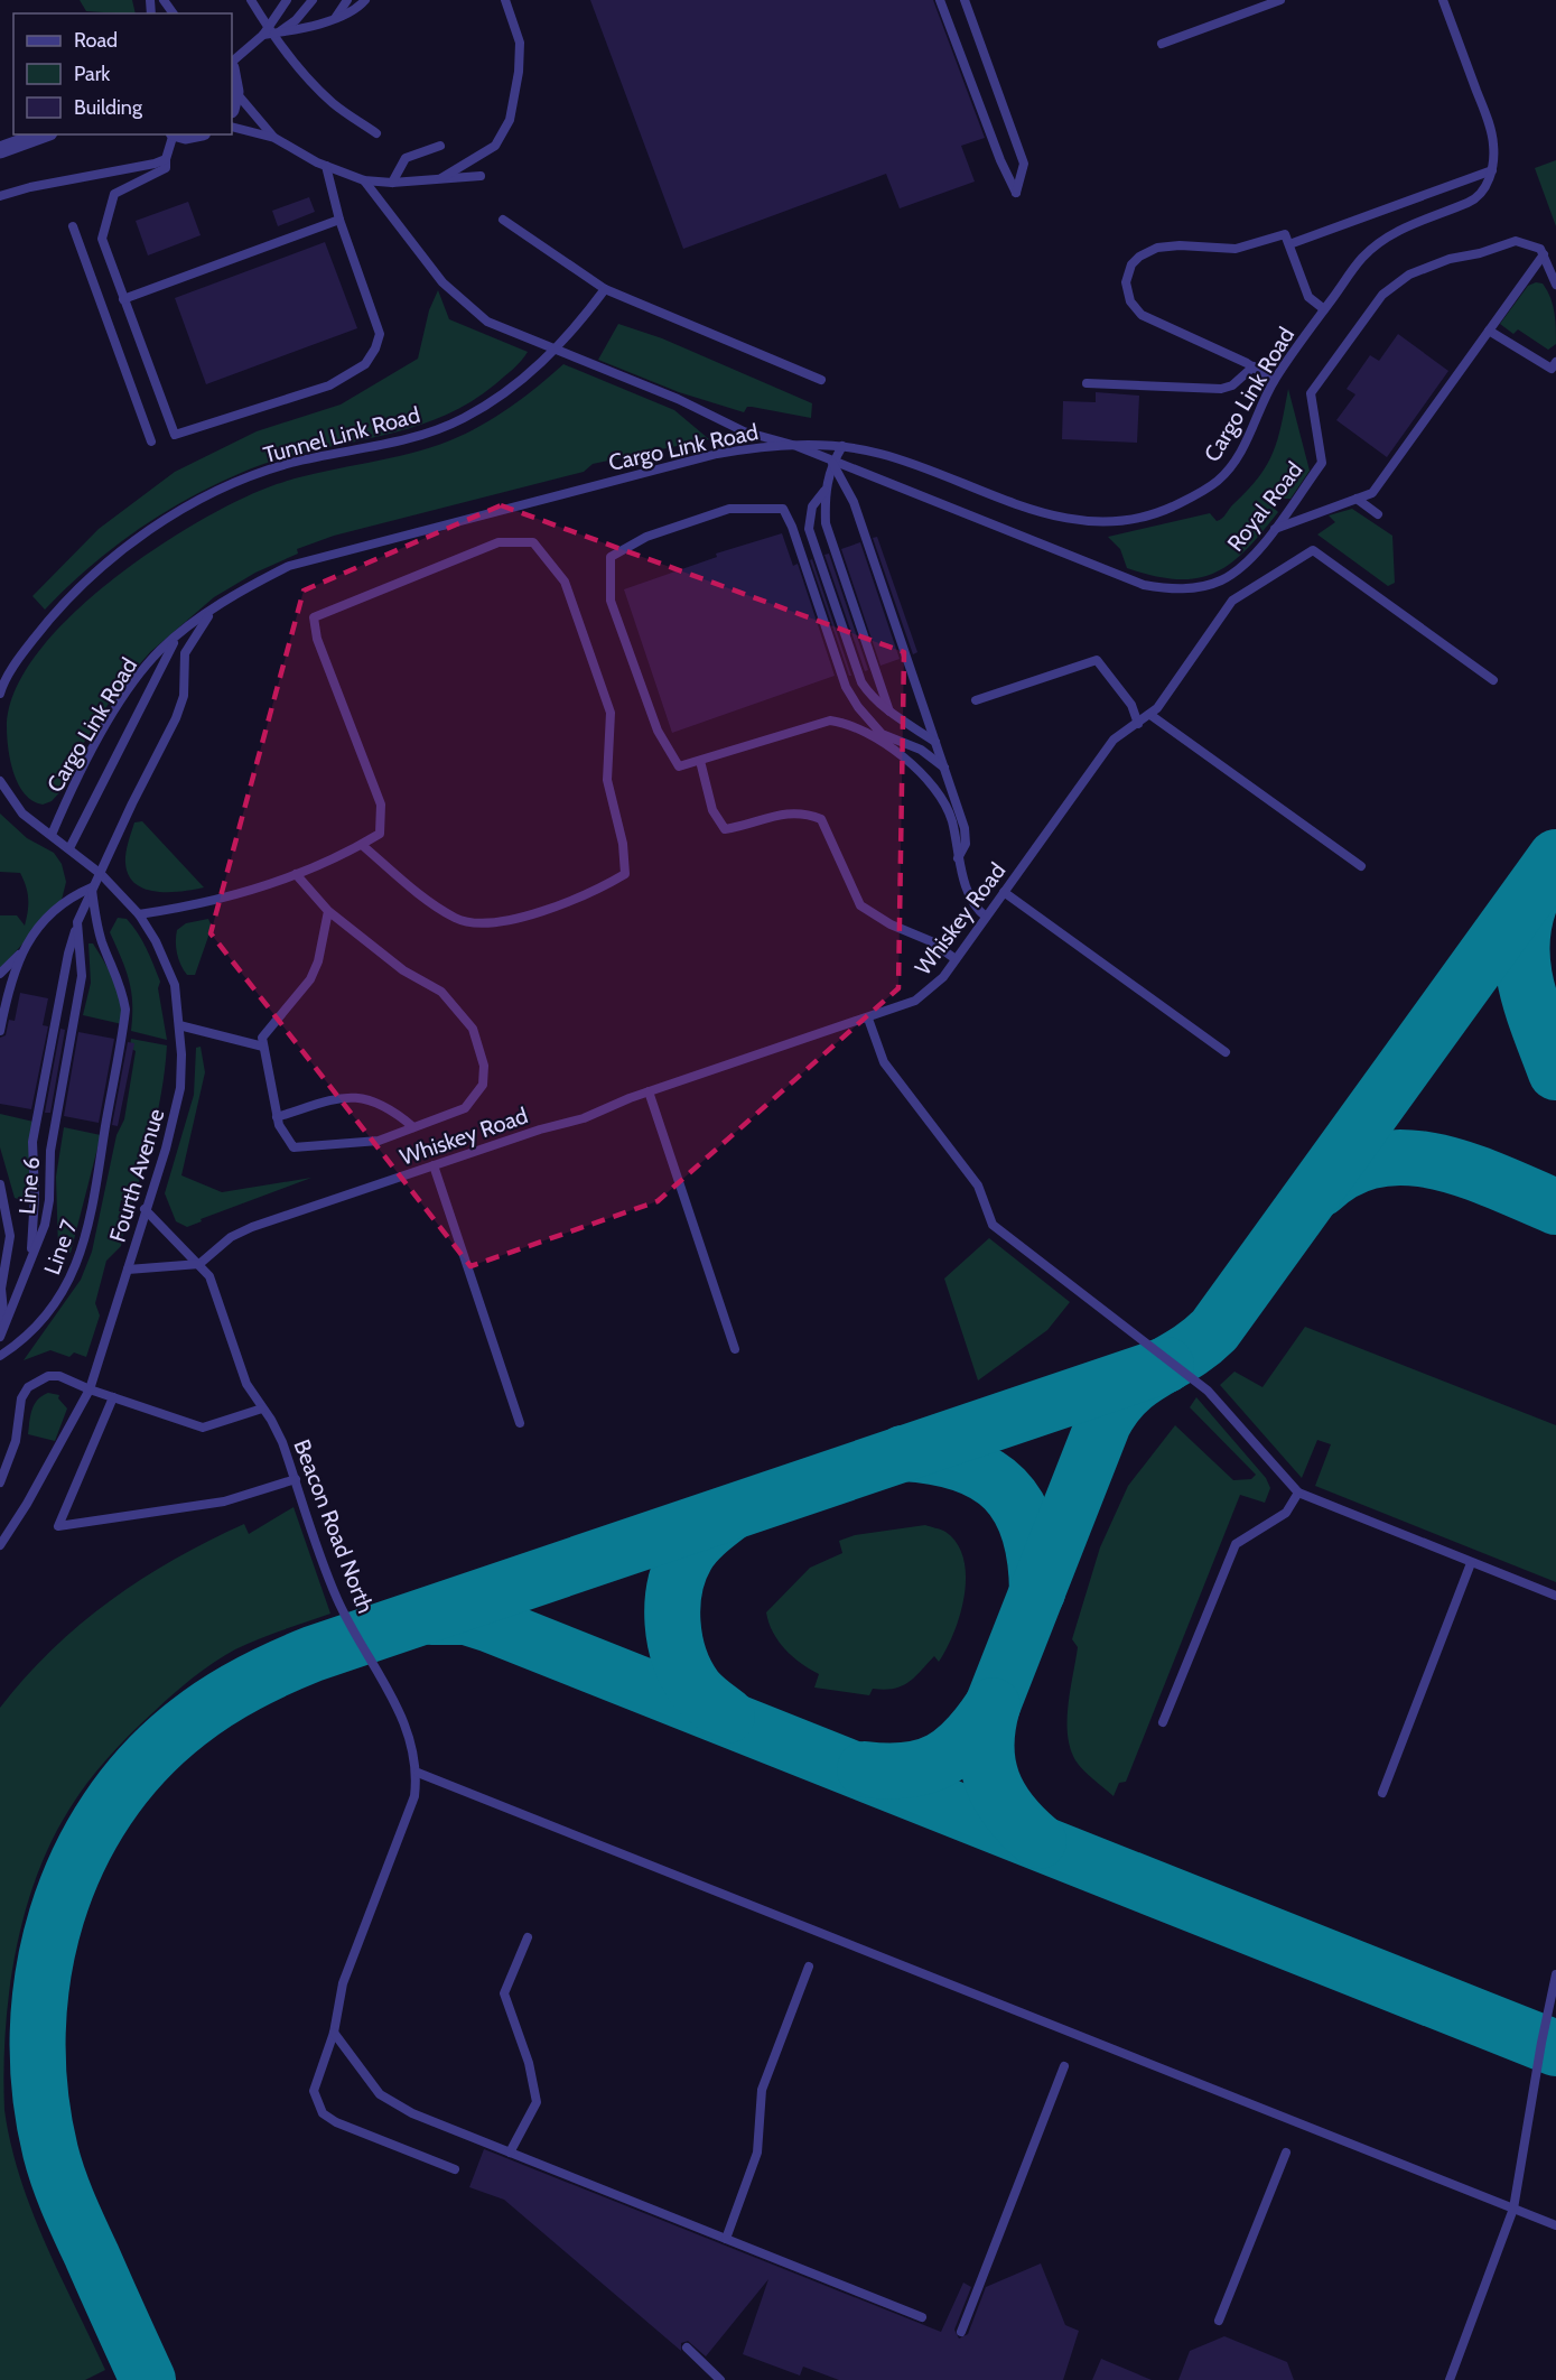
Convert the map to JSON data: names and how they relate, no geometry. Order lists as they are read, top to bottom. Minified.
{"streets":{"lane":["Cargo Link Road","Tunnel Link Road","Royal Road","Whiskey Road","Fourth Avenue","Line 6","Line 7","Beacon Road North"]},"crossings":[["Cargo Link Road","Royal Road"],["Cargo Link Road","Fourth Avenue"],["Whiskey Road","Beacon Road North"],["Fourth Avenue","Beacon Road North"]],"legend":["Road","Park","Building"]}
